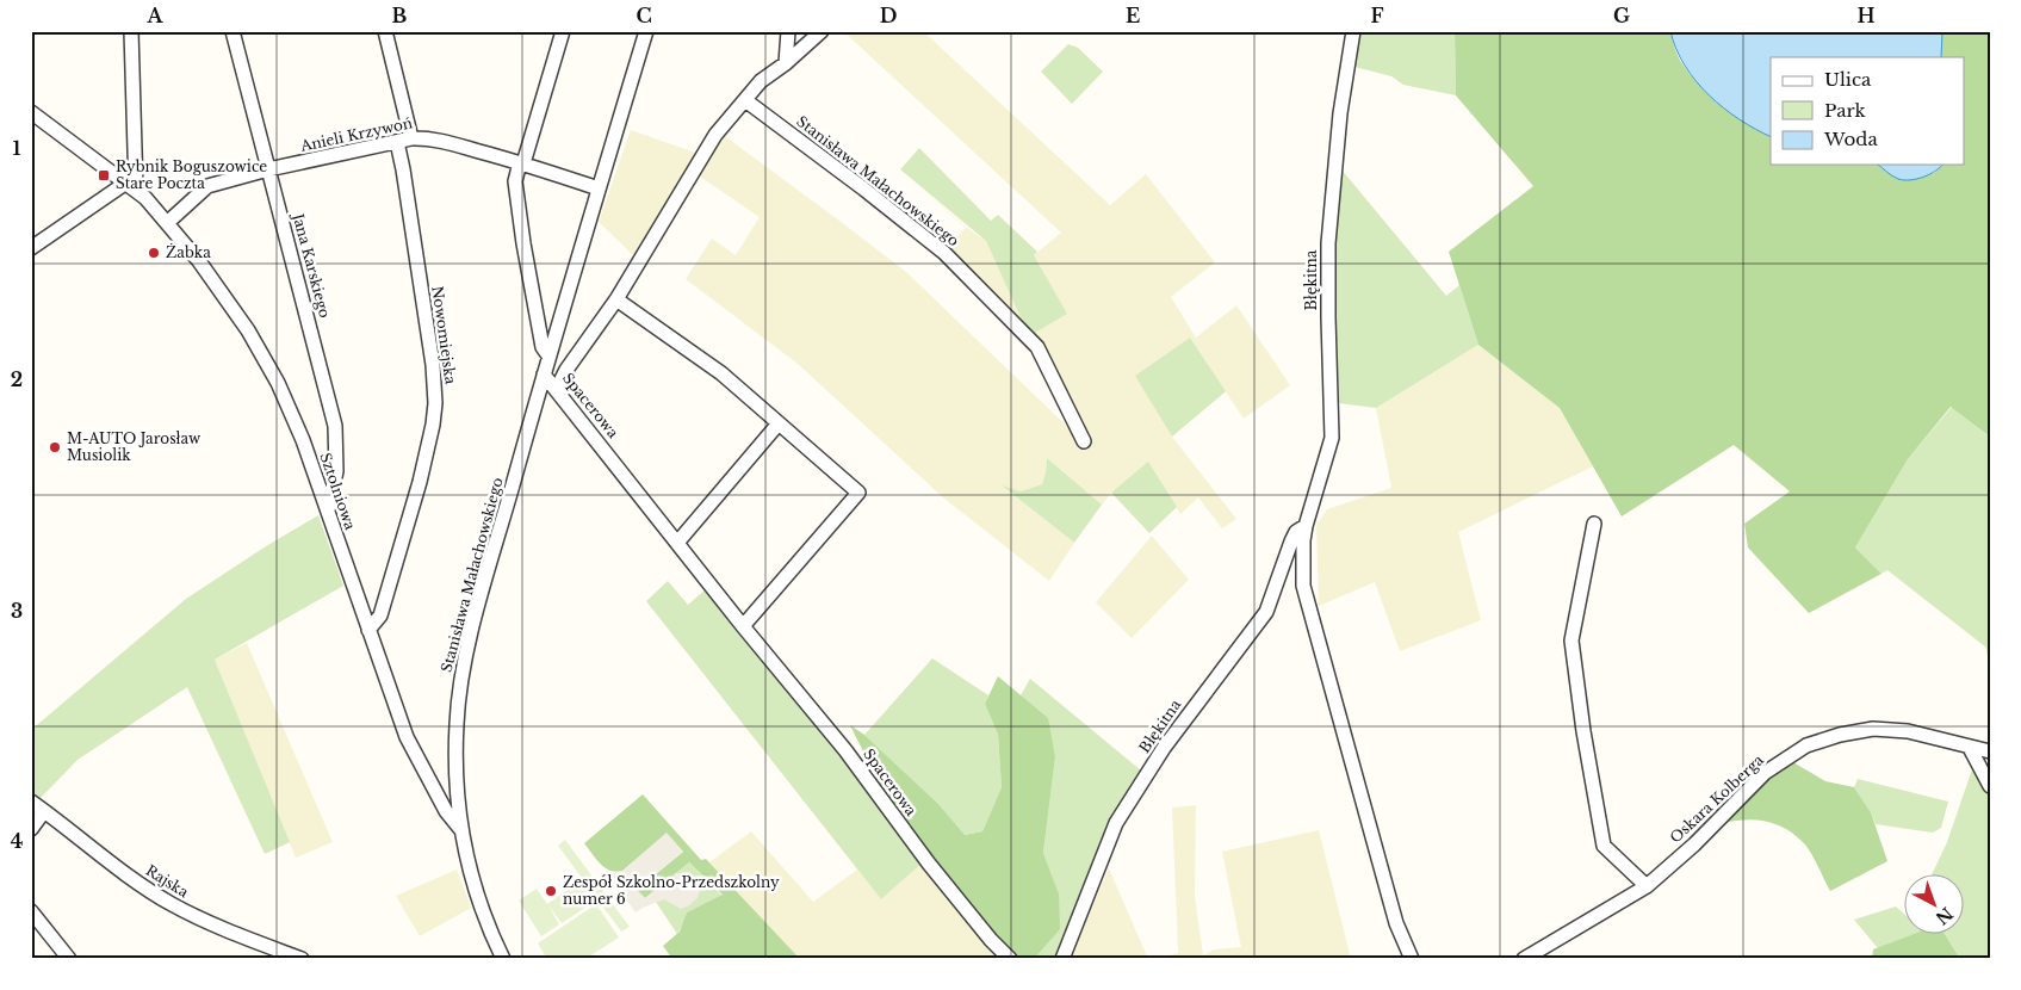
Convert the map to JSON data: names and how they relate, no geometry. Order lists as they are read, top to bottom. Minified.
{"streets":{"street":["Anieli Krzywoń","Stanisława Małachowskiego","Jana Karskiego","Błękitna","Nowomiejska","Spacerowa","Sztolniowa","Oskara Kolberga","Rajska"]},"crossings":[["Anieli Krzywoń","Stanisława Małachowskiego"],["Anieli Krzywoń","Jana Karskiego"],["Anieli Krzywoń","Nowomiejska"],["Anieli Krzywoń","Sztolniowa"],["Stanisława Małachowskiego","Spacerowa"],["Stanisława Małachowskiego","Sztolniowa"],["Jana Karskiego","Sztolniowa"],["Nowomiejska","Sztolniowa"]],"places":{"transit":["Rybnik Boguszowice Stare Poczta"],"other":["Żabka","M-AUTO Jarosław Musiolik","Zespół Szkolno-Przedszkolny numer 6"]},"legend":["Ulica","Park","Woda"],"north":"bottom right","grid":{"columns":["A","B","C","D","E","F","G","H"],"rows":["1","2","3","4"]}}
